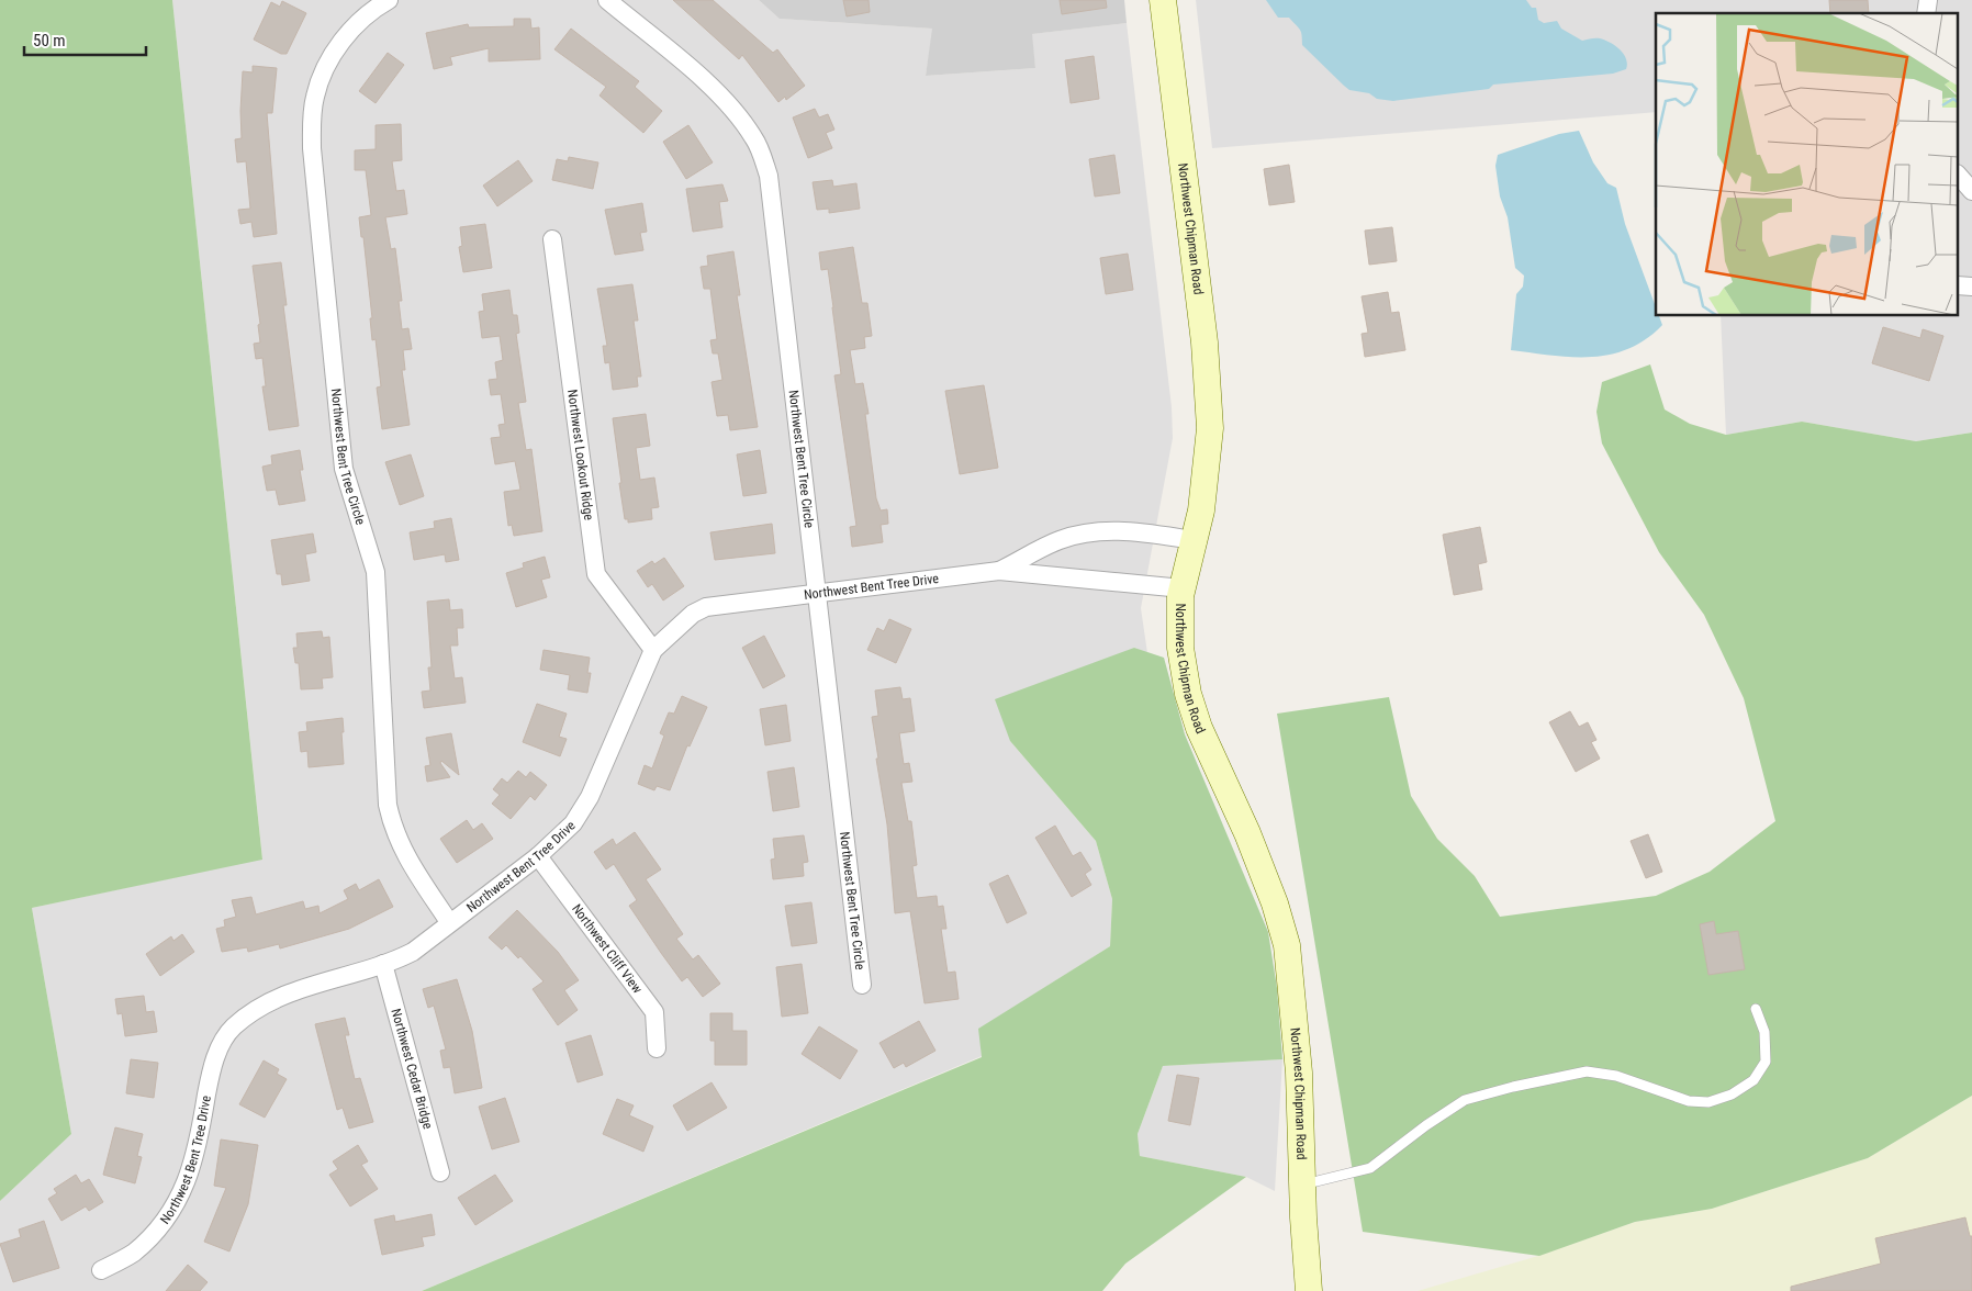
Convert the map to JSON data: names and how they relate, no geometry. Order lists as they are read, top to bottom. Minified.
{"streets":{"main road":["Northwest Chipman Road"],"street":["Northwest Lookout Ridge","Northwest Bent Tree Circle","Northwest Bent Tree Drive","Northwest Cliff View","Northwest Cedar Bridge"]},"crossings":[["Northwest Chipman Road","Northwest Bent Tree Drive"],["Northwest Lookout Ridge","Northwest Bent Tree Drive"],["Northwest Bent Tree Circle","Northwest Bent Tree Drive"],["Northwest Bent Tree Drive","Northwest Cliff View"],["Northwest Bent Tree Drive","Northwest Cedar Bridge"]],"scale_bar":"50 m"}
